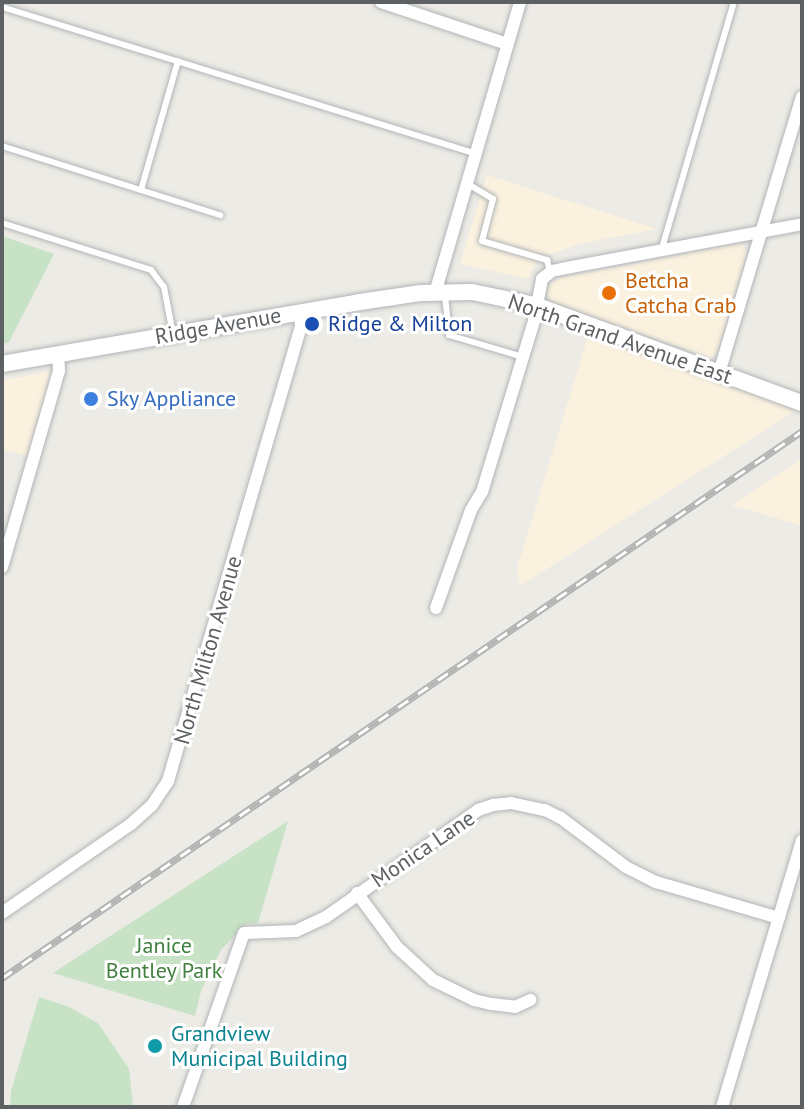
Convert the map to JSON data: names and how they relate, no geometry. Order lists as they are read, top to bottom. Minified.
{"streets":{"street":["Ridge Avenue","North Grand Avenue East","North Milton Avenue","Monica Lane"]},"crossings":[["Ridge Avenue","North Grand Avenue East"],["Ridge Avenue","North Milton Avenue"]],"parks":["Janice Bentley Park"],"places":["Betcha Catcha Crab","Ridge & Milton","Sky Appliance","Grandview Municipal Building"]}
